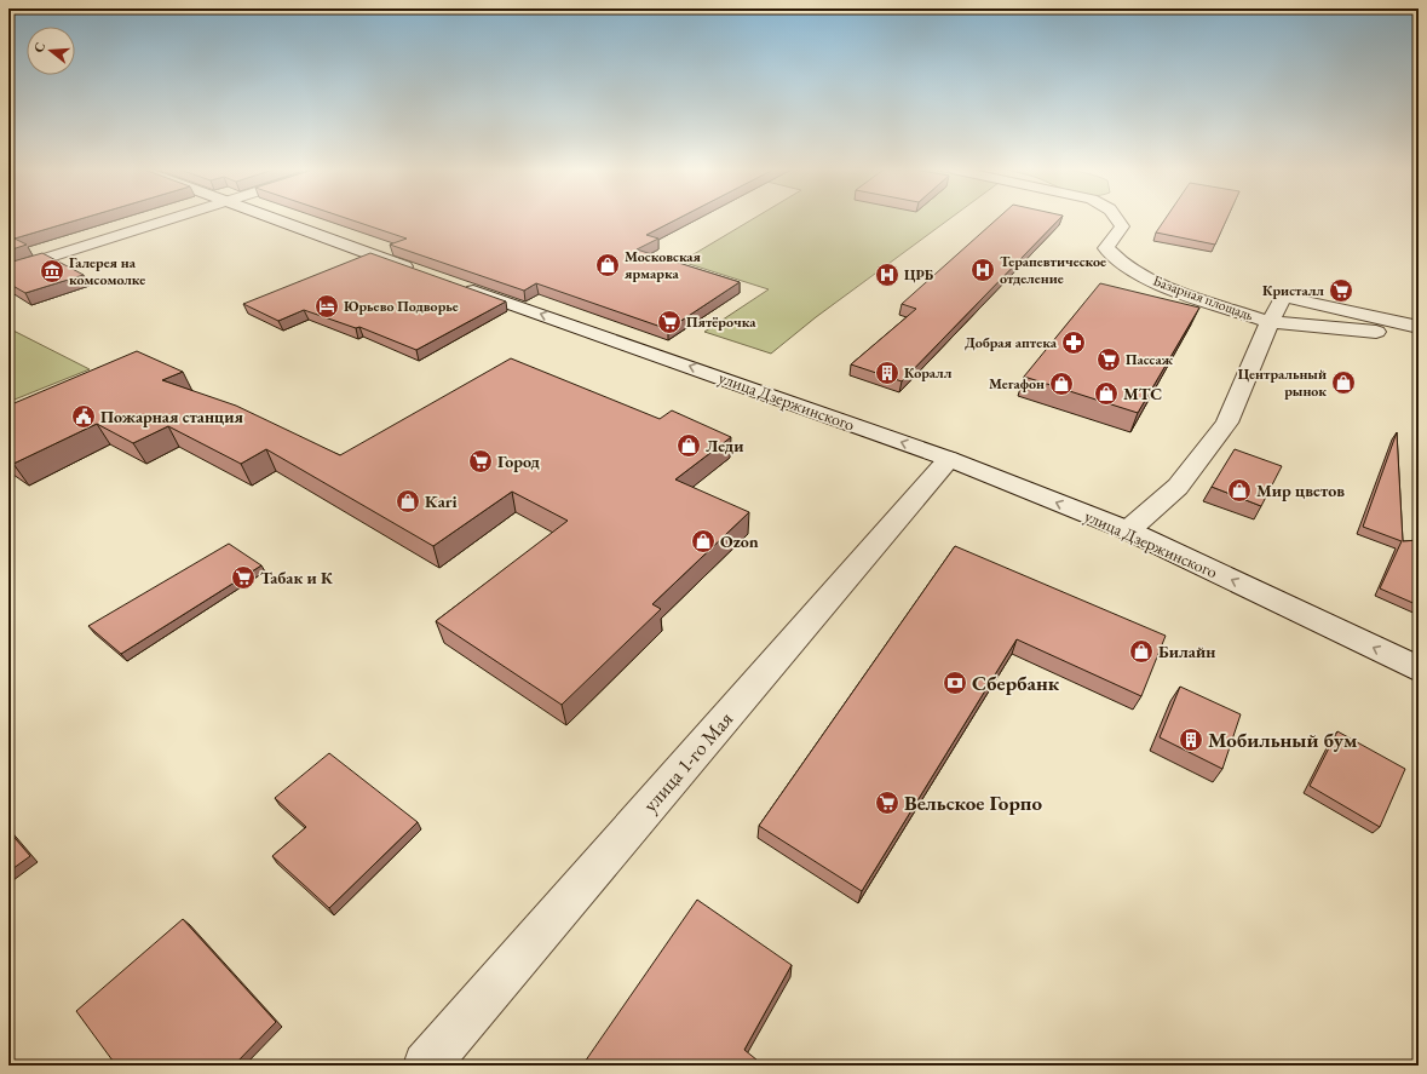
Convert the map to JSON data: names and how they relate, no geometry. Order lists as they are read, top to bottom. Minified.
{"streets":{"street":["Базарная площадь","улица Дзержинского","улица 1-го Мая"]},"crossings":[["улица Дзержинского","улица 1-го Мая"]],"one_way":["улица Дзержинского"],"places":{"shop":["Московская ярмарка","Центральный рынок","Мегафон","МТС","Леди","Мир цветов","Kari","Ozon","Билайн"],"hospital":["Терапевтическое отделение","ЦРБ"],"museum":["Галерея на комсомолке"],"supermarket":["Кристалл","Пятёрочка","Пассаж","Город","Табак и К","Вельское Горпо"],"hotel":["Юрьево Подворье"],"pharmacy":["Добрая аптека"],"building":["Коралл","Мобильный бум"],"public building":["Пожарная станция"],"bank":["Сбербанк"]},"north":"left"}
